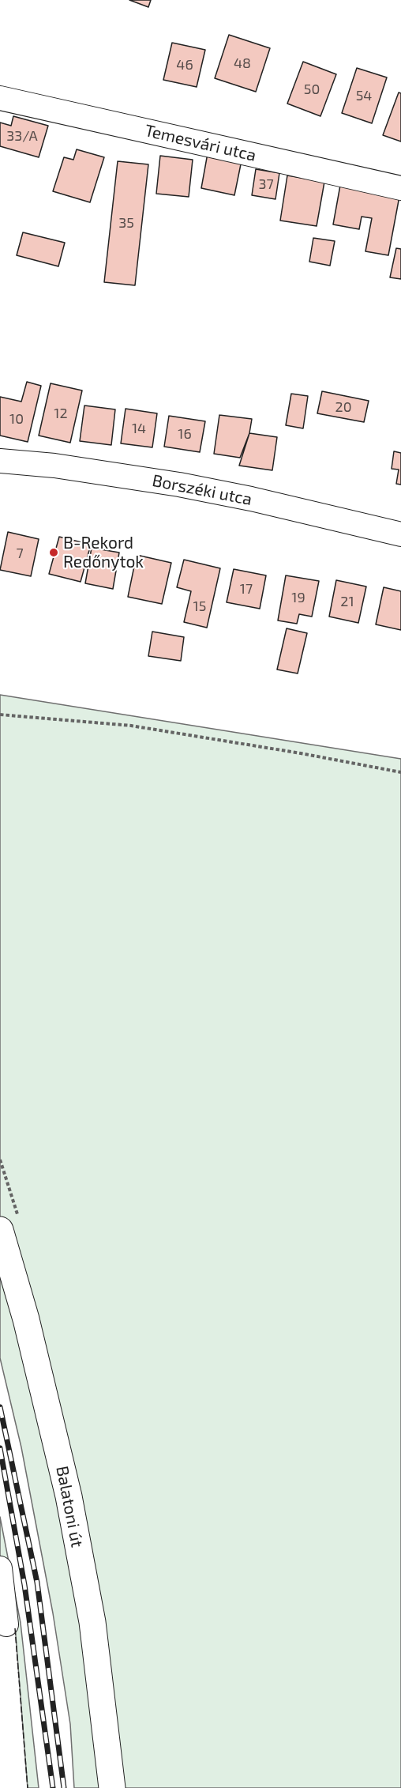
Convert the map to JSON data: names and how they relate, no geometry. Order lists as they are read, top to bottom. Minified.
{"streets":{"main road":["Balatoni út"],"street":["Temesvári utca","Borszéki utca"]},"places":["B-Rekord Redőnytok"],"house_numbers":["48","46","50","54","33/A","37","35","20","12","10","14","16","7","17","19","21","15"]}
